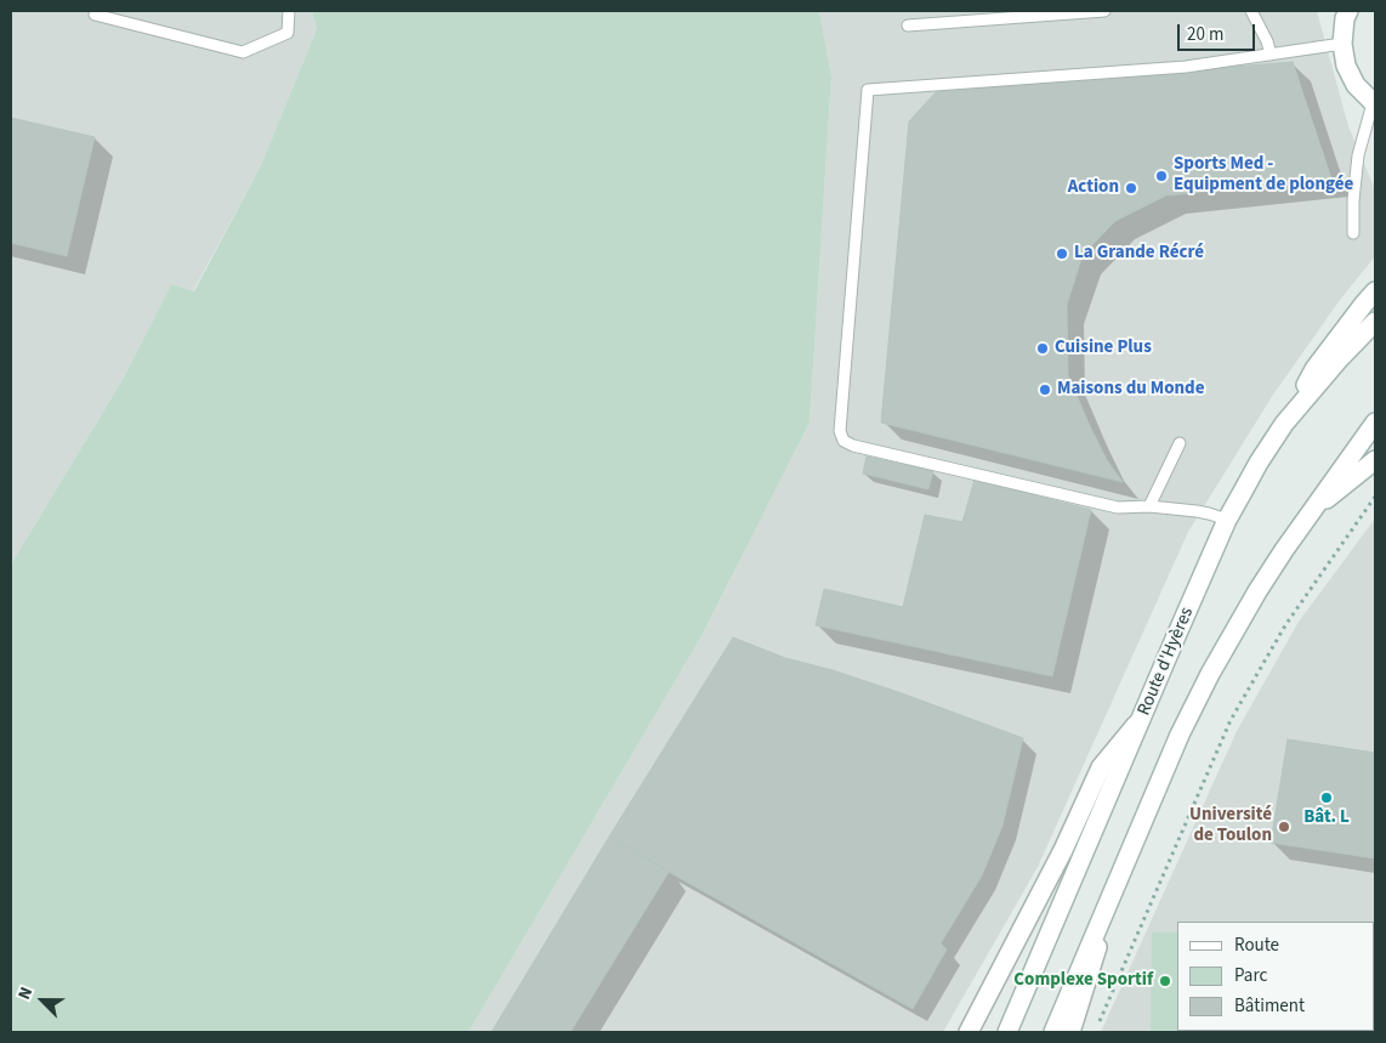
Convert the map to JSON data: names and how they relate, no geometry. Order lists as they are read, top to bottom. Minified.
{"streets":{"main road":["Route d'Hyères"]},"places":["Sports Med - Equipment de plongée","Action","La Grande Récré","Cuisine Plus","Maisons du Monde","Bât. L","Université de Toulon","Complexe Sportif"],"legend":["Route","Parc","Bâtiment"],"scale_bar":"20 m","north":"top left"}
